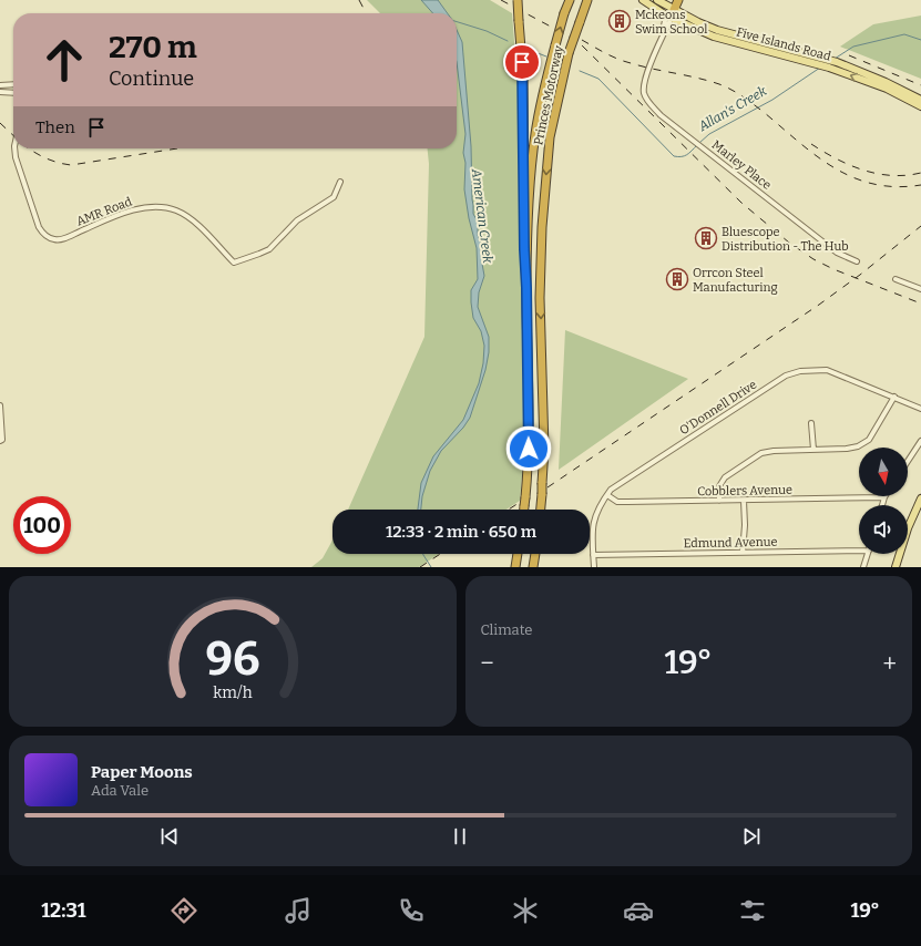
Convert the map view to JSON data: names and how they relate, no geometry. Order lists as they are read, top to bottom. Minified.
{"streets":{"highway":["Princes Motorway"],"main road":["Five Islands Road"],"street":["Marley Place","AMR Road","O'Donnell Drive","Cobblers Avenue","Edmund Avenue"]},"crossings":[["Five Islands Road","Marley Place"],["O'Donnell Drive","Cobblers Avenue"],["O'Donnell Drive","Edmund Avenue"]],"water":["Allan's Creek","American Creek"],"places":{"building":["Mckeons Swim School","Bluescope Distribution - The Hub","Orrcon Steel Manufacturing"]},"north":"bottom","page":{"turn":["270 m","Continue"],"then":"Then","limit":"100","trip":"12:33 · 2 min · 650 m","tile":"Climate","heat":["−","19°","+"],"song":["Paper Moons","Ada Vale"],"tabs":["12:31","19°"],"gauge":["96","km/h"]}}
